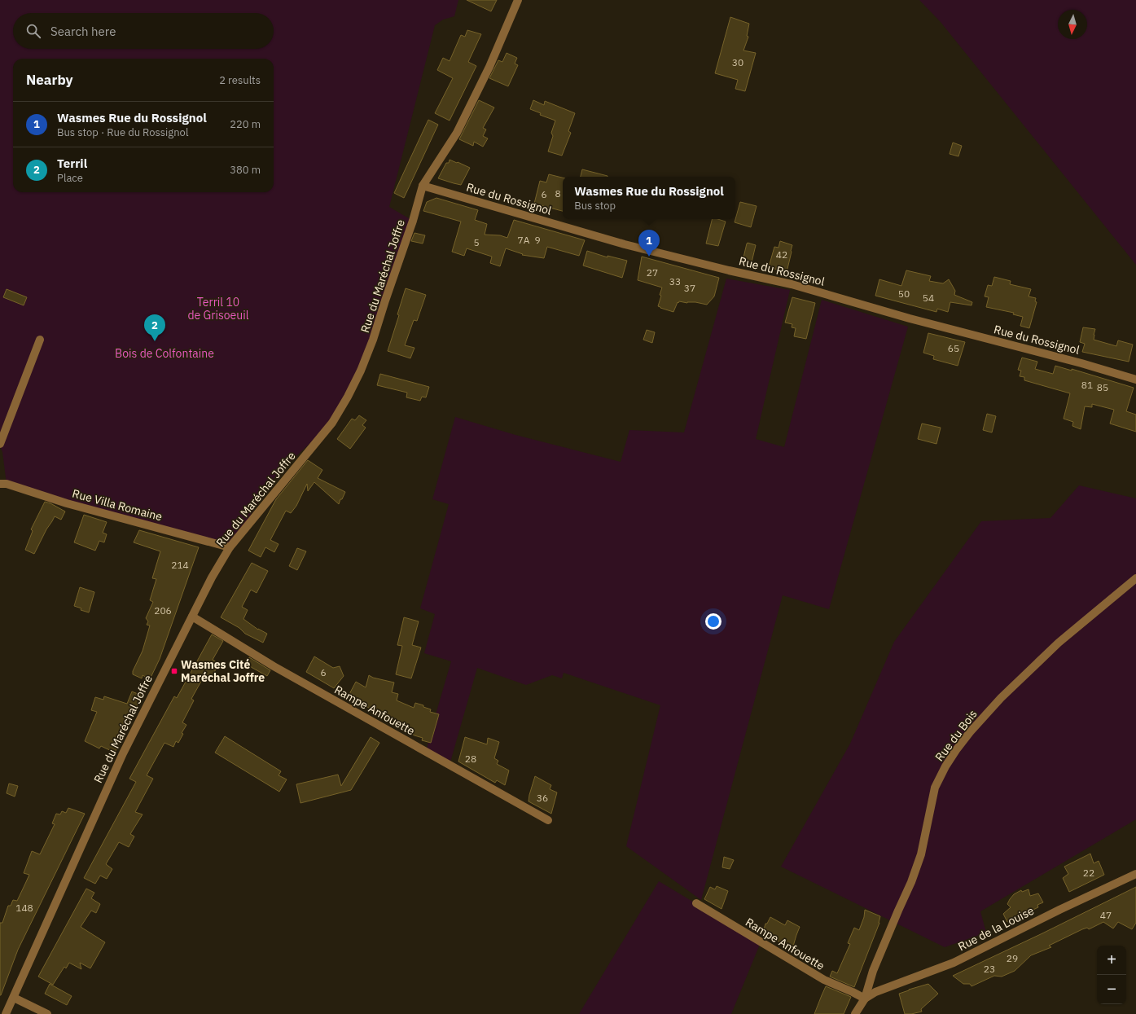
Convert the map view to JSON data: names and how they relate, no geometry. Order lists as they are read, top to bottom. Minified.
{"streets":{"street":["Rue du Rossignol","Rue du Maréchal Joffre","Rue Villa Romaine","Rampe Anfouette","Rue du Bois","Rue de la Louise"]},"crossings":[["Rue du Rossignol","Rue du Maréchal Joffre"],["Rue du Maréchal Joffre","Rue Villa Romaine"],["Rue du Maréchal Joffre","Rampe Anfouette"],["Rampe Anfouette","Rue du Bois"],["Rampe Anfouette","Rue de la Louise"],["Rue du Bois","Rue de la Louise"]],"parks":["Terril 10 de Grisoeuil","Bois de Colfontaine"],"places":{"transit":["Wasmes Cité Maréchal Joffre"]},"house_numbers":["30","8","6","7A","9","5","42","27","33","37","50","54","65","81","85","214","206","6","28","36","22","148","47","29","23"],"north":"bottom","page":{"search":"Search here","heading":["Nearby","2 results"],"list":[{"mark":"1","name":"Wasmes Rue du Rossignol","note":"Bus stop · Rue du Rossignol","value":"220 m"},{"mark":"2","name":"Terril","note":"Place","value":"380 m"}],"popup":["Wasmes Rue du Rossignol","Bus stop"],"pins":["1","2"],"map_buttons":["+","−"]}}
